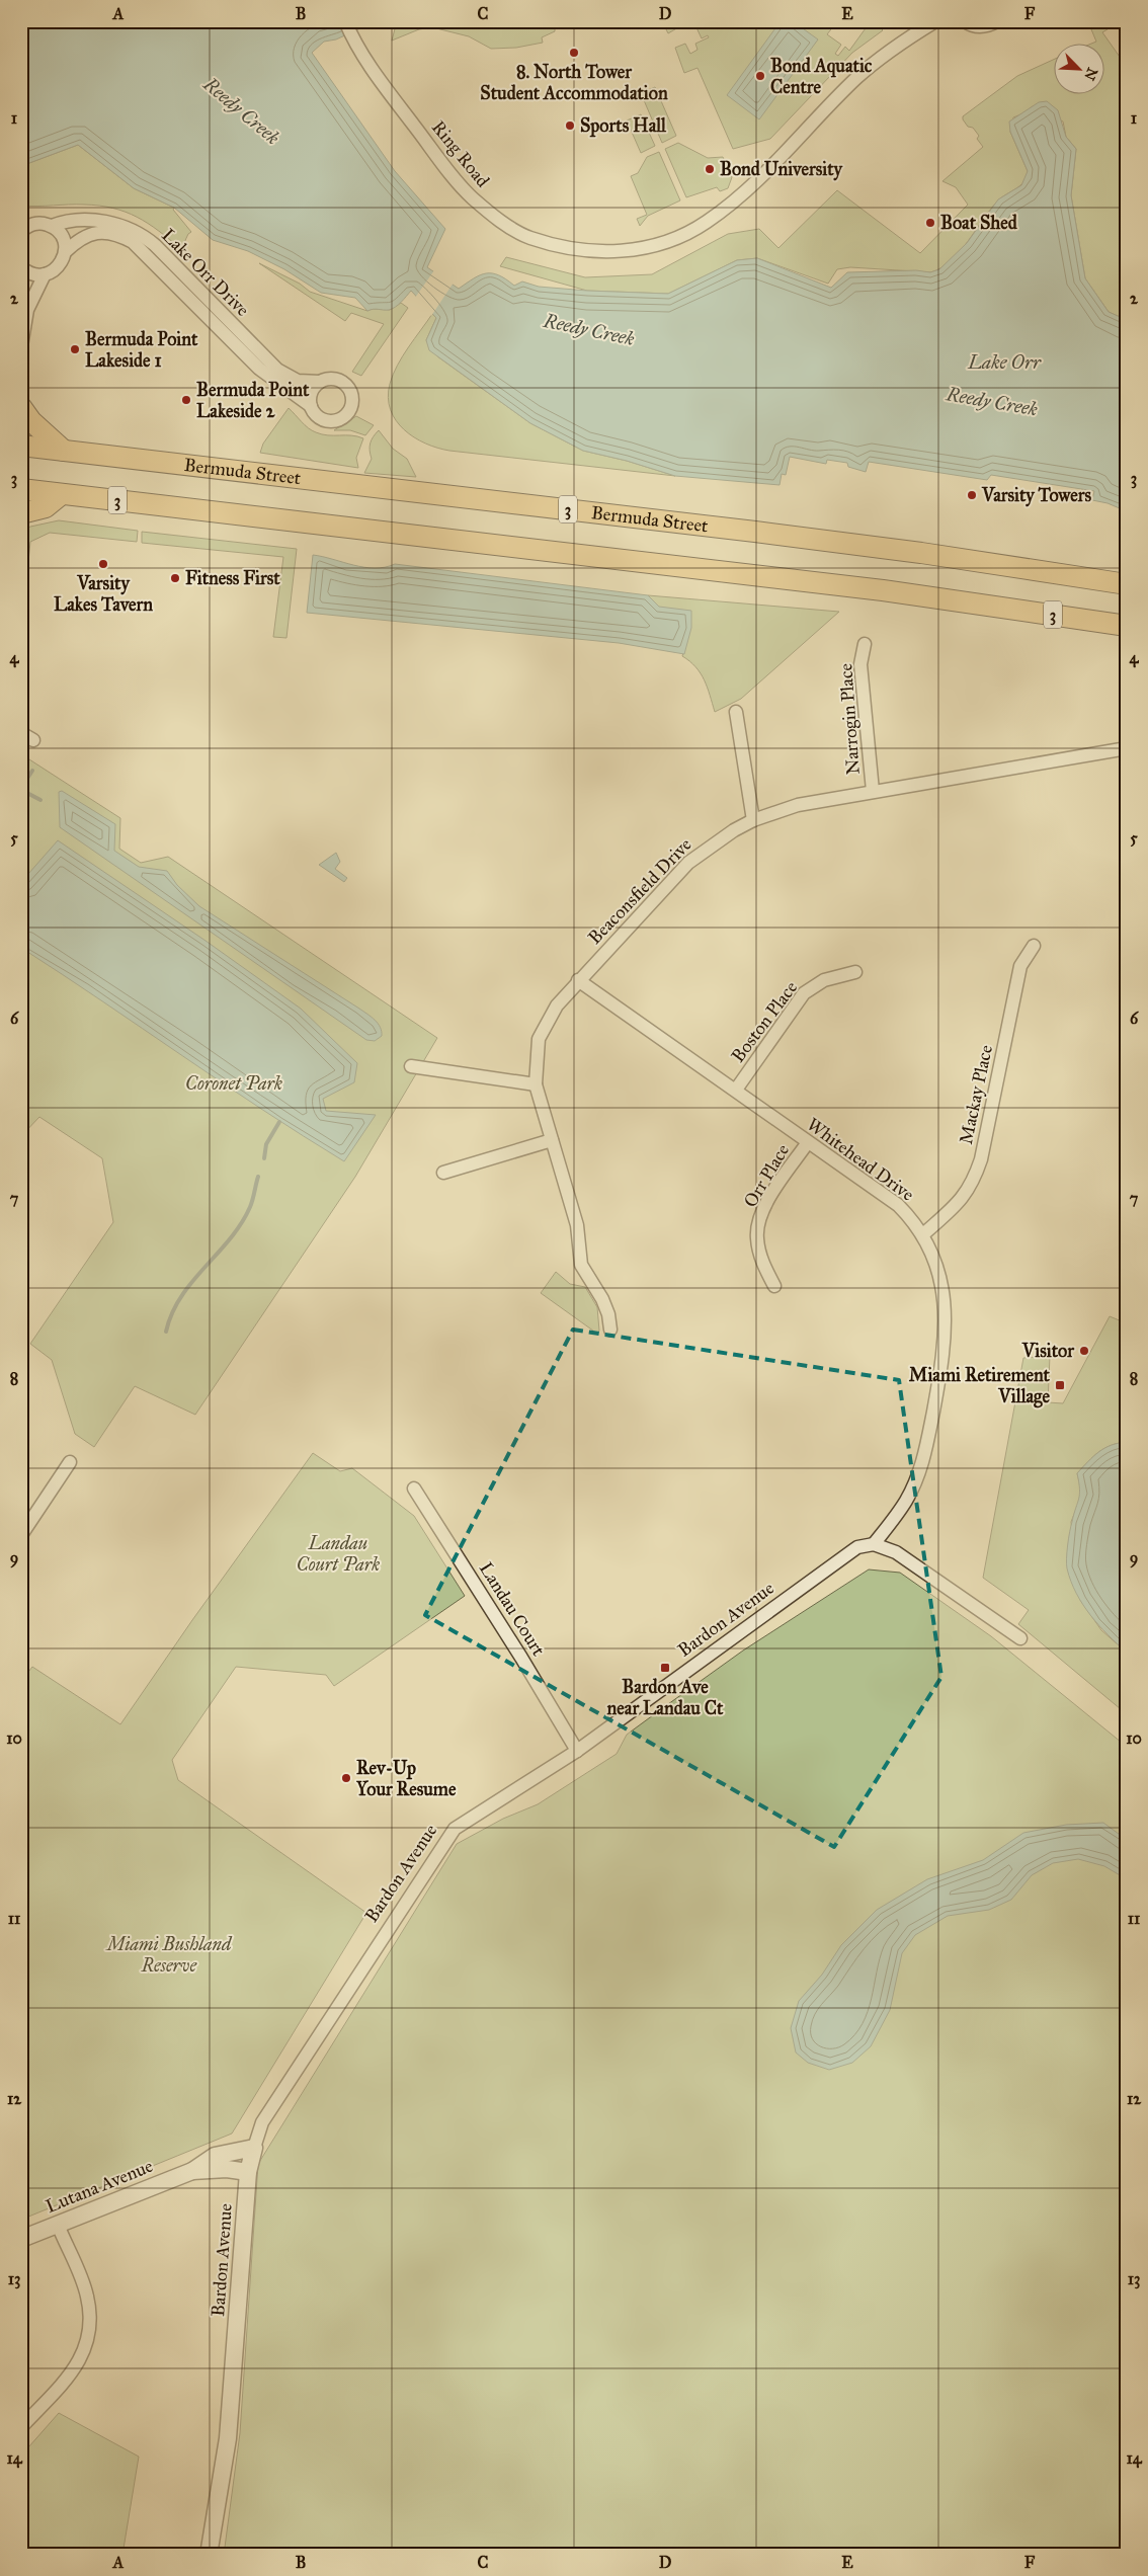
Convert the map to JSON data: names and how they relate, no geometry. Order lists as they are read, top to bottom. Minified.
{"streets":{"main road":["Bermuda Street","3"],"street":["Ring Road","Lake Orr Drive","Narrogin Place","Beaconsfield Drive","Boston Place","Mackay Place","Whitehead Drive","Orr Place","Landau Court","Bardon Avenue","Lutana Avenue"]},"crossings":[["Narrogin Place","Beaconsfield Drive"],["Beaconsfield Drive","Whitehead Drive"],["Boston Place","Whitehead Drive"],["Mackay Place","Whitehead Drive"],["Whitehead Drive","Orr Place"],["Whitehead Drive","Bardon Avenue"],["Landau Court","Bardon Avenue"]],"water":["Reedy Creek","Lake Orr"],"parks":["Coronet Park","Landau Court Park","Miami Bushland Reserve"],"places":{"other":["8. North Tower Student Accommodation","Bond Aquatic Centre","Sports Hall","Bond University","Boat Shed","Bermuda Point Lakeside 1","Bermuda Point Lakeside 2","Varsity Towers","Varsity Lakes Tavern","Fitness First","Visitor","Rev-Up Your Resume"],"transit":["Miami Retirement Village","Bardon Ave near Landau Ct"]},"north":"bottom right","grid":{"columns":["A","B","C","D","E","F"],"rows":["1","2","3","4","5","6","7","8","9","10","11","12","13","14"]}}
